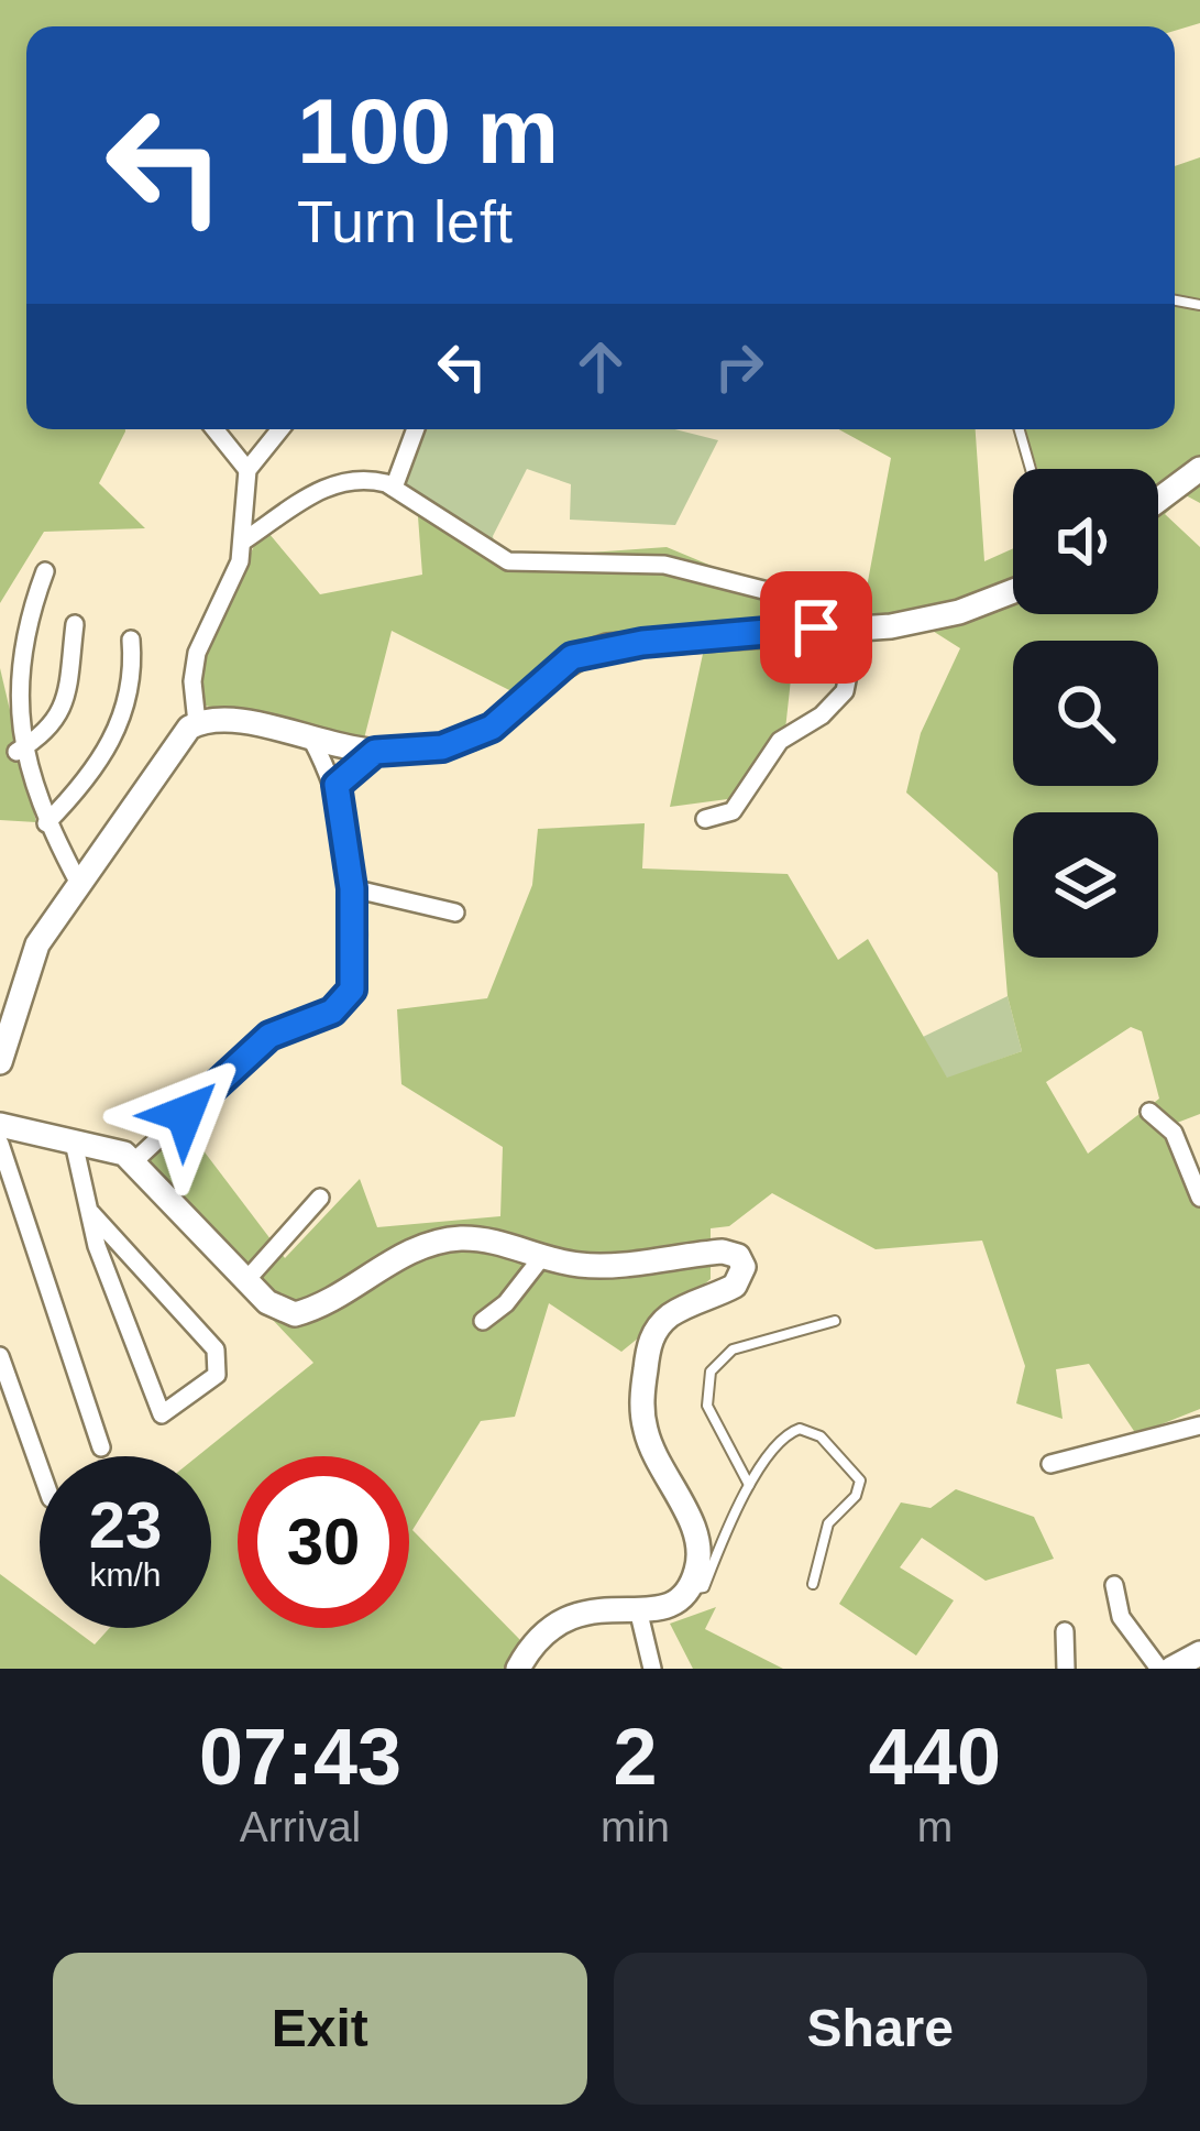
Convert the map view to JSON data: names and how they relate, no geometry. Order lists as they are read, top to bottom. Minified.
{"page":{"turn":["100 m","Turn left"],"speed":"23 km/h","limit":"30","eta":["07:43","Arrival","2","min","440","m"],"buttons":["Exit","Share"]}}
